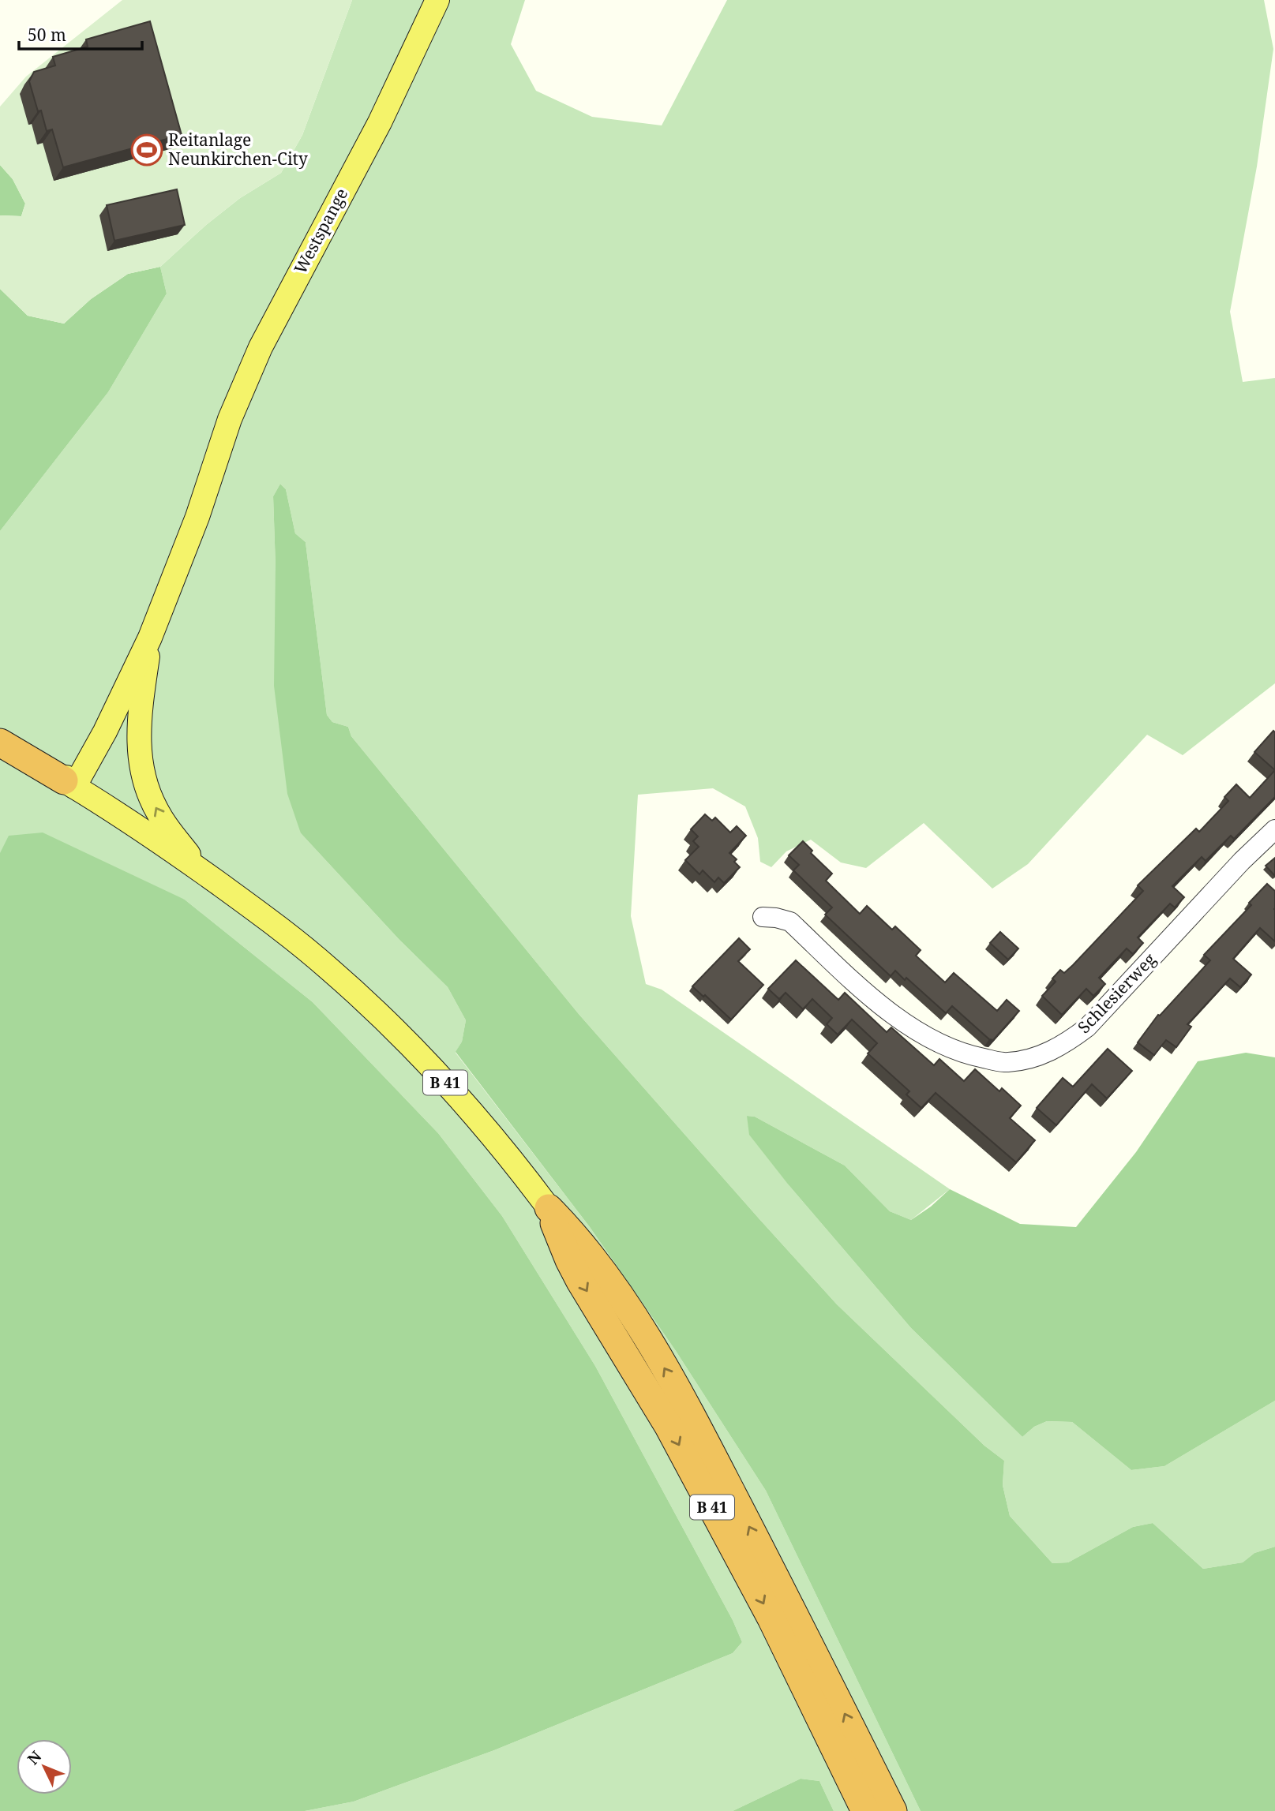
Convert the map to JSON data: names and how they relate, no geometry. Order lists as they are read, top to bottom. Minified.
{"streets":{"highway":["B 41"],"main road":["Westspange"],"street":["Schlesierweg"]},"places":{"sports":["Reitanlage Neunkirchen-City"]},"scale_bar":"50 m","north":"top left"}
